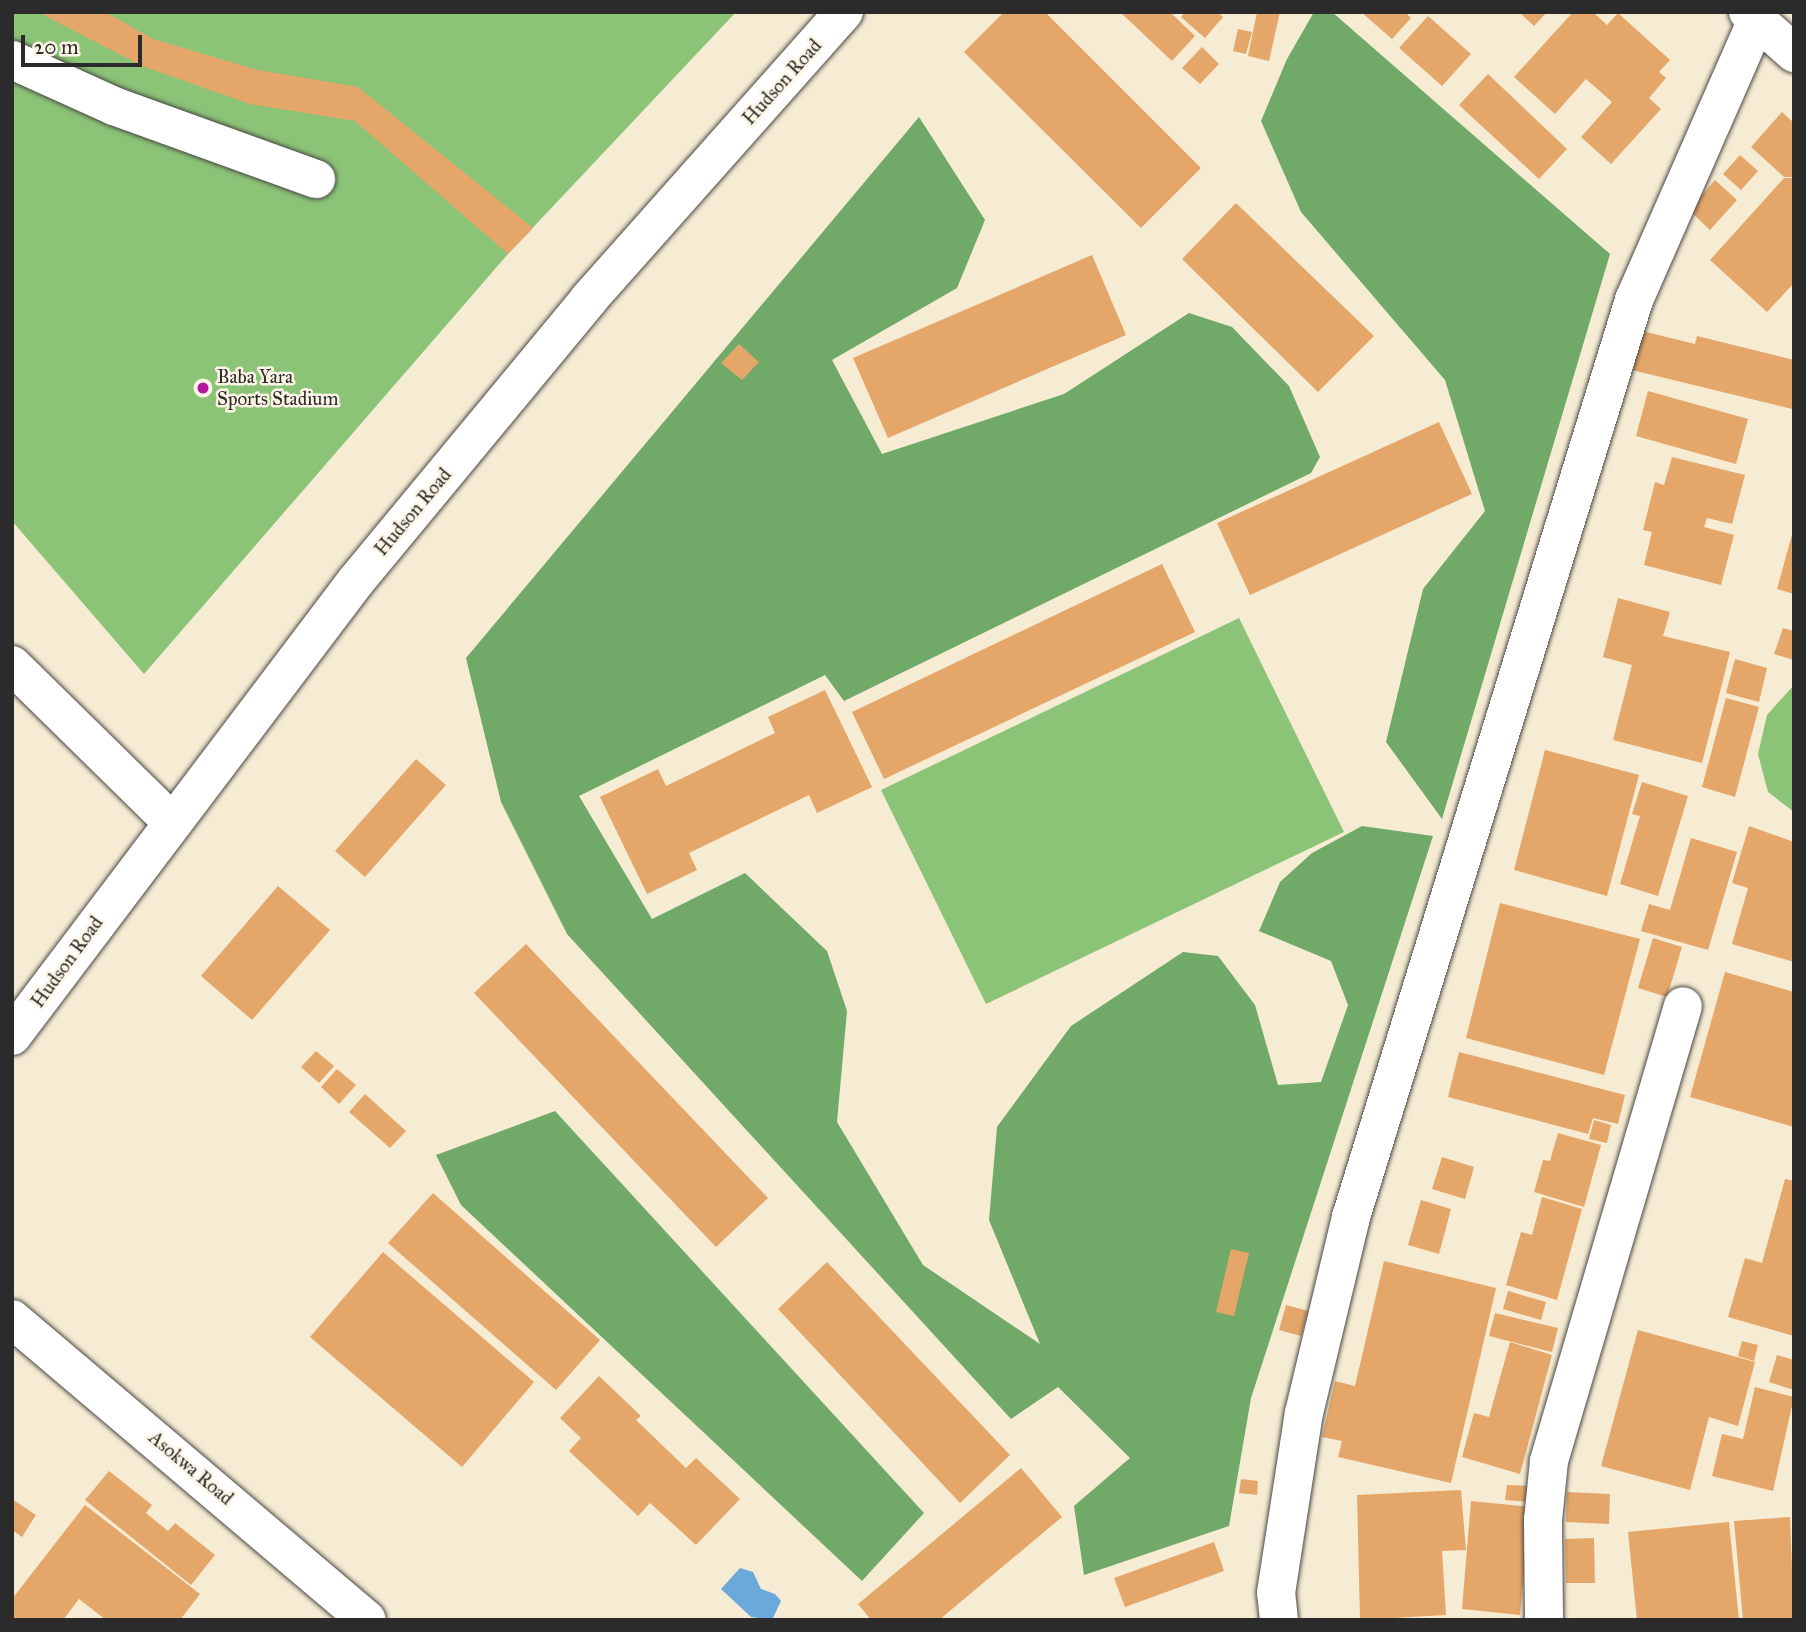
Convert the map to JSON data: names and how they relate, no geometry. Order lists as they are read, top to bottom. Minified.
{"streets":{"street":["Hudson Road","Asokwa Road"]},"places":["Baba Yara Sports Stadium"],"scale_bar":"20 m"}
